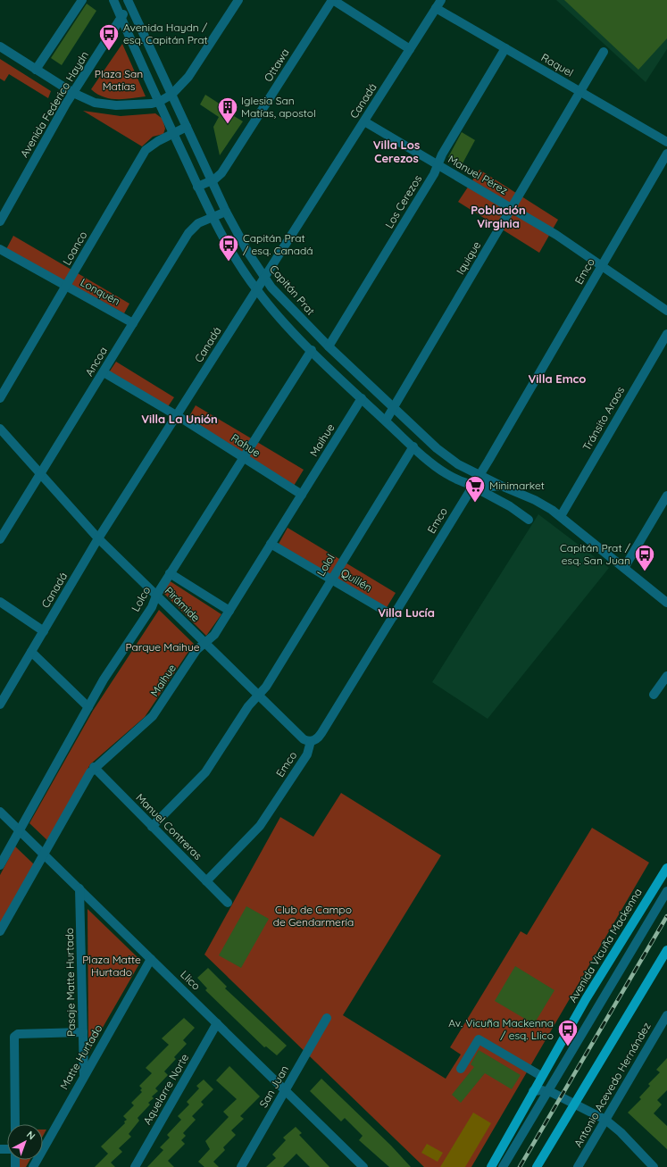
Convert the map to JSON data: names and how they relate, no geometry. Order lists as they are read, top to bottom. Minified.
{"streets":{"main road":["Avenida Vicuña Mackenna"],"street":["Ottawa","Raquel","Canadá","Avenida Federico Haydn","Manuel Pérez","Los Cerezos","Loanco","Iquique","Emco","Capitán Prat","Lonquén","Ancoa","Tránsito Araos","Maihue","Rahue","Lolol","Quillén","Lolco","Pirámide","Manuel Contreras","Llico","Pasaje Matte Hurtado","Matte Hurtado","Antonio Acevedo Hernández","San Juan","Aquelarre Norte"]},"crossings":[["Ottawa","Capitán Prat"],["Raquel","Canadá"],["Raquel","Los Cerezos"],["Raquel","Iquique"],["Canadá","Manuel Pérez"],["Canadá","Capitán Prat"],["Canadá","Rahue"],["Canadá","Pirámide"],["Avenida Federico Haydn","Capitán Prat"],["Manuel Pérez","Los Cerezos"],["Manuel Pérez","Iquique"],["Manuel Pérez","Emco"],["Los Cerezos","Capitán Prat"],["Loanco","Capitán Prat"],["Loanco","Lonquén"],["Iquique","Capitán Prat"],["Emco","Capitán Prat"],["Emco","Quillén"],["Emco","Pirámide"],["Emco","Manuel Contreras"],["Capitán Prat","Ancoa"],["Capitán Prat","Tránsito Araos"],["Capitán Prat","Maihue"],["Capitán Prat","Lolol"],["Capitán Prat","Lolco"],["Lonquén","Ancoa"],["Ancoa","Rahue"],["Ancoa","Pirámide"],["Maihue","Rahue"],["Maihue","Quillén"],["Maihue","Pirámide"],["Maihue","Manuel Contreras"],["Maihue","Llico"],["Rahue","Lolco"],["Lolol","Quillén"],["Lolol","Pirámide"],["Lolol","Manuel Contreras"],["Lolco","Pirámide"],["Lolco","Llico"],["Llico","Pasaje Matte Hurtado"],["Llico","Matte Hurtado"],["Llico","San Juan"],["Llico","Aquelarre Norte"],["Pasaje Matte Hurtado","Matte Hurtado"]],"districts":["Villa Los Cerezos","Población Virginia","Villa Emco","Villa La Unión","Villa Lucía"],"parks":["Plaza San Matías","Parque Maihue","Club de Campo de Gendarmería","Plaza Matte Hurtado"],"places":{"bus stop":["Avenida Haydn / esq. Capitán Prat","Capitán Prat / esq. Canadá","Capitán Prat / esq. San Juan","Av. Vicuña Mackenna / esq. Llico"],"building":["Iglesia San Matías, apostol"],"supermarket":["Minimarket"]},"north":"top right"}
